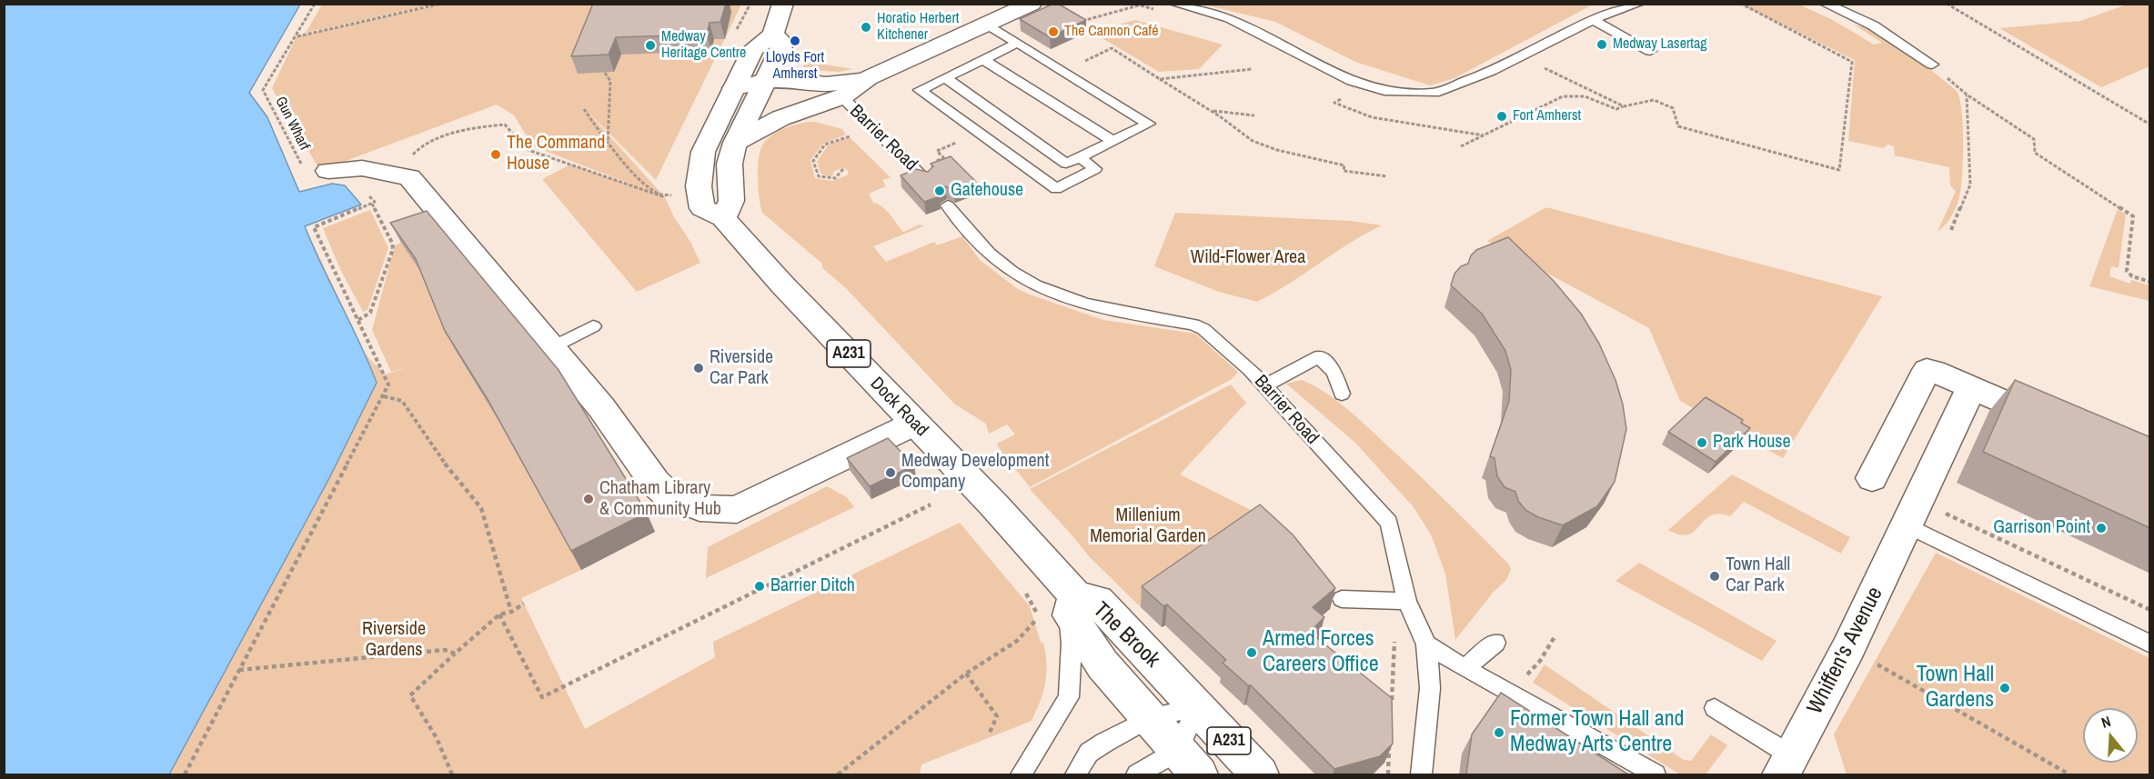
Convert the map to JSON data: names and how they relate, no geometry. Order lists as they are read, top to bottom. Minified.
{"streets":{"street":["A231","Dock Road","The Brook","Whiffen's Avenue"],"lane":["Barrier Road"],"path":["Gun Wharf"]},"crossings":[["Dock Road","The Brook"]],"parks":["Wild-Flower Area","Millenium Memorial Garden","Riverside Gardens"],"places":["Horatio Herbert Kitchener","The Cannon Café","Lloyds Fort Amherst","Medway Lasertag","Medway Heritage Centre","Fort Amherst","The Command House","Gatehouse","Riverside Car Park","Park House","Medway Development Company","Chatham Library & Community Hub","Garrison Point","Town Hall Car Park","Barrier Ditch","Armed Forces Careers Office","Town Hall Gardens","Former Town Hall and Medway Arts Centre"],"north":"top"}
